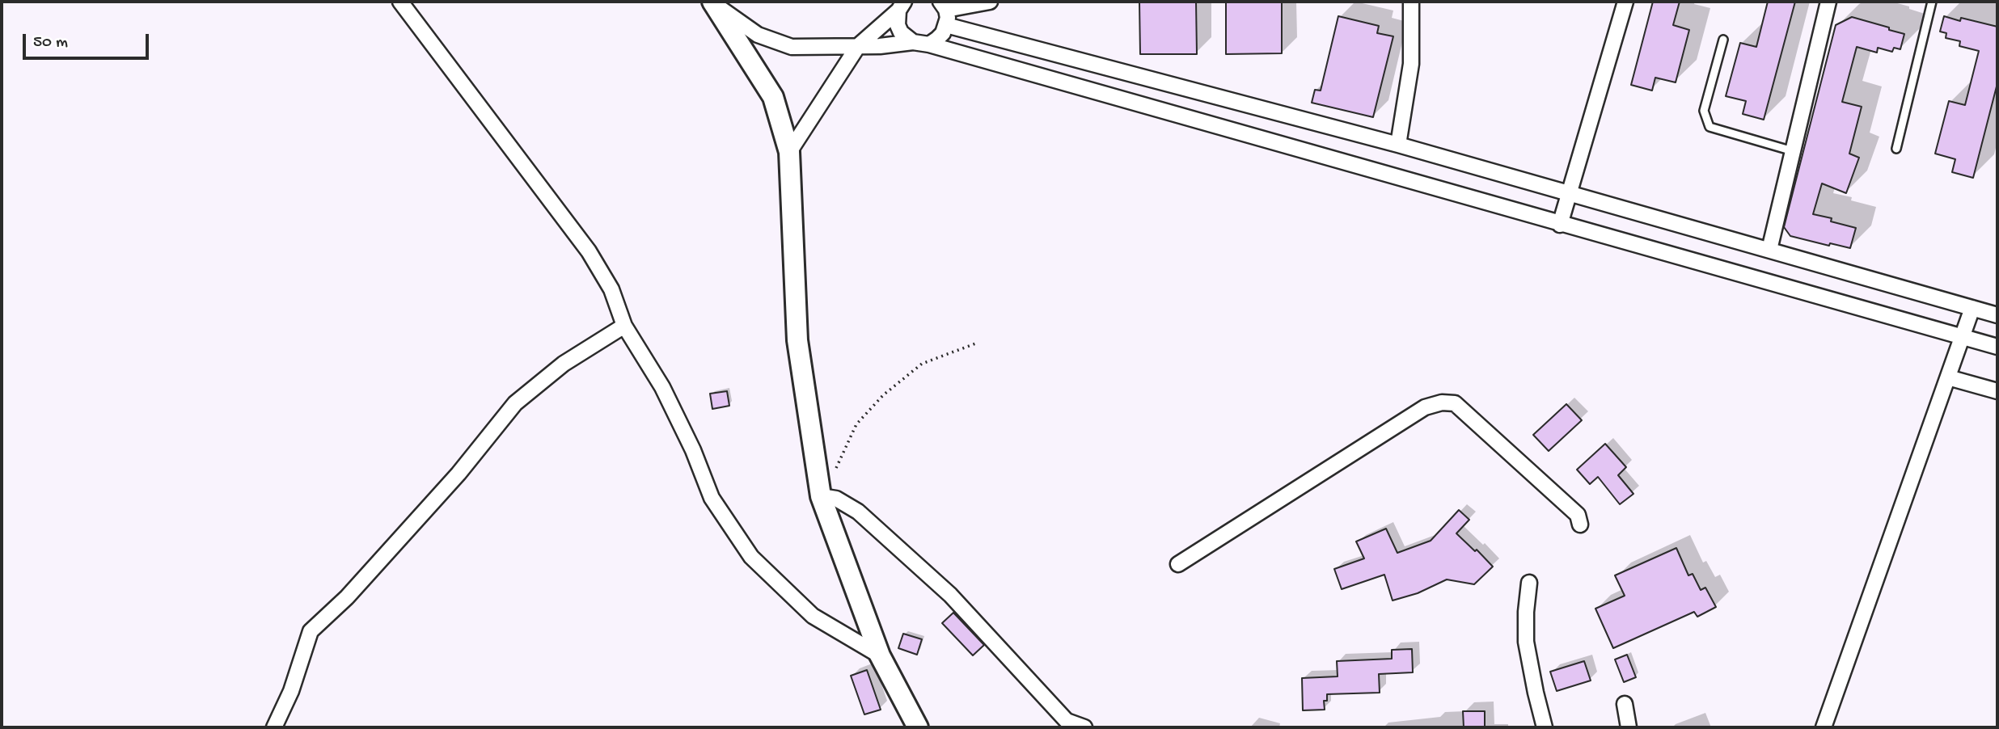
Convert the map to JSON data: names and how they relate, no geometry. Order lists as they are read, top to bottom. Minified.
{"scale_bar":"50 m"}
